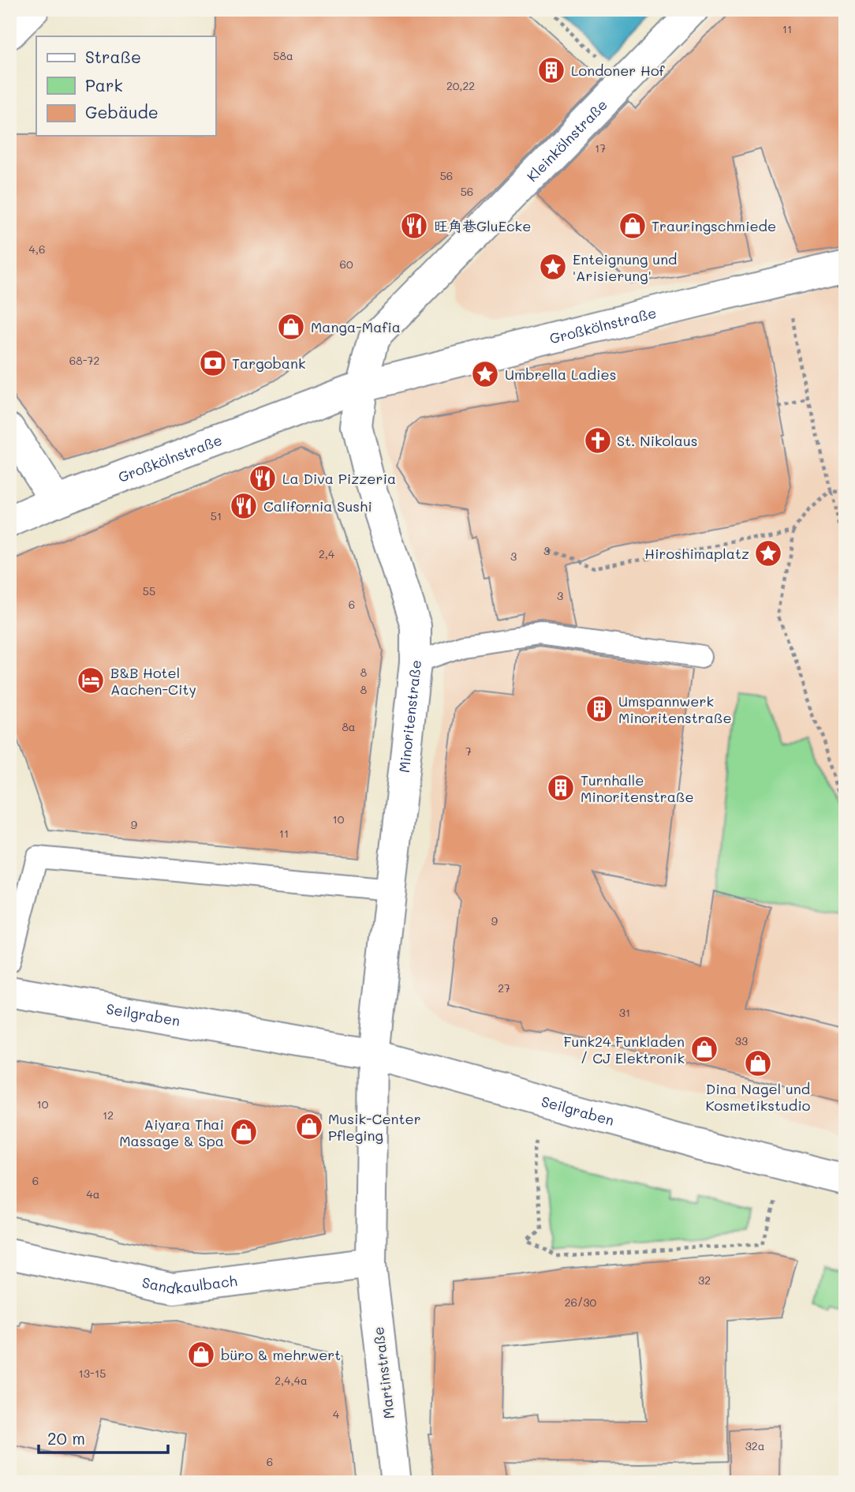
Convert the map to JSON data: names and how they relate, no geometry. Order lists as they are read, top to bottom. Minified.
{"streets":{"street":["Kleinkölnstraße","Großkölnstraße","Minoritenstraße","Seilgraben","Sandkaulbach","Martinstraße"]},"crossings":[["Kleinkölnstraße","Großkölnstraße"],["Kleinkölnstraße","Minoritenstraße"],["Großkölnstraße","Minoritenstraße"],["Minoritenstraße","Seilgraben"],["Sandkaulbach","Martinstraße"]],"places":{"building":["Londoner Hof","Umspannwerk Minoritenstraße","Turnhalle Minoritenstraße"],"restaurant":["旺角巷GluEcke","La Diva Pizzeria","California Sushi"],"shop":["Trauringschmiede","Manga-Mafia","Funk24 Funkladen / CJ Elektronik","Dina Nagel und Kosmetikstudio","Musik-Center Pfleging","Aiyara Thai Massage & Spa","büro & mehrwert"],"place":["Enteignung und 'Arisierung'","Umbrella Ladies","Hiroshimaplatz"],"bank":["Targobank"],"church":["St. Nikolaus"],"hotel":["B&B Hotel Aachen-City"]},"house_numbers":["11","58a","20,22","17","56","56","4,6","60","68-72","51","3","2,4","3","55","3","6","8","8","8a","7","10","9","11","9","27","31","33","10","12","6","4a","32","26/30","13-15","2,4,4a","4","32a","6"],"legend":["Straße","Park","Gebäude"],"scale_bar":"20 m"}
